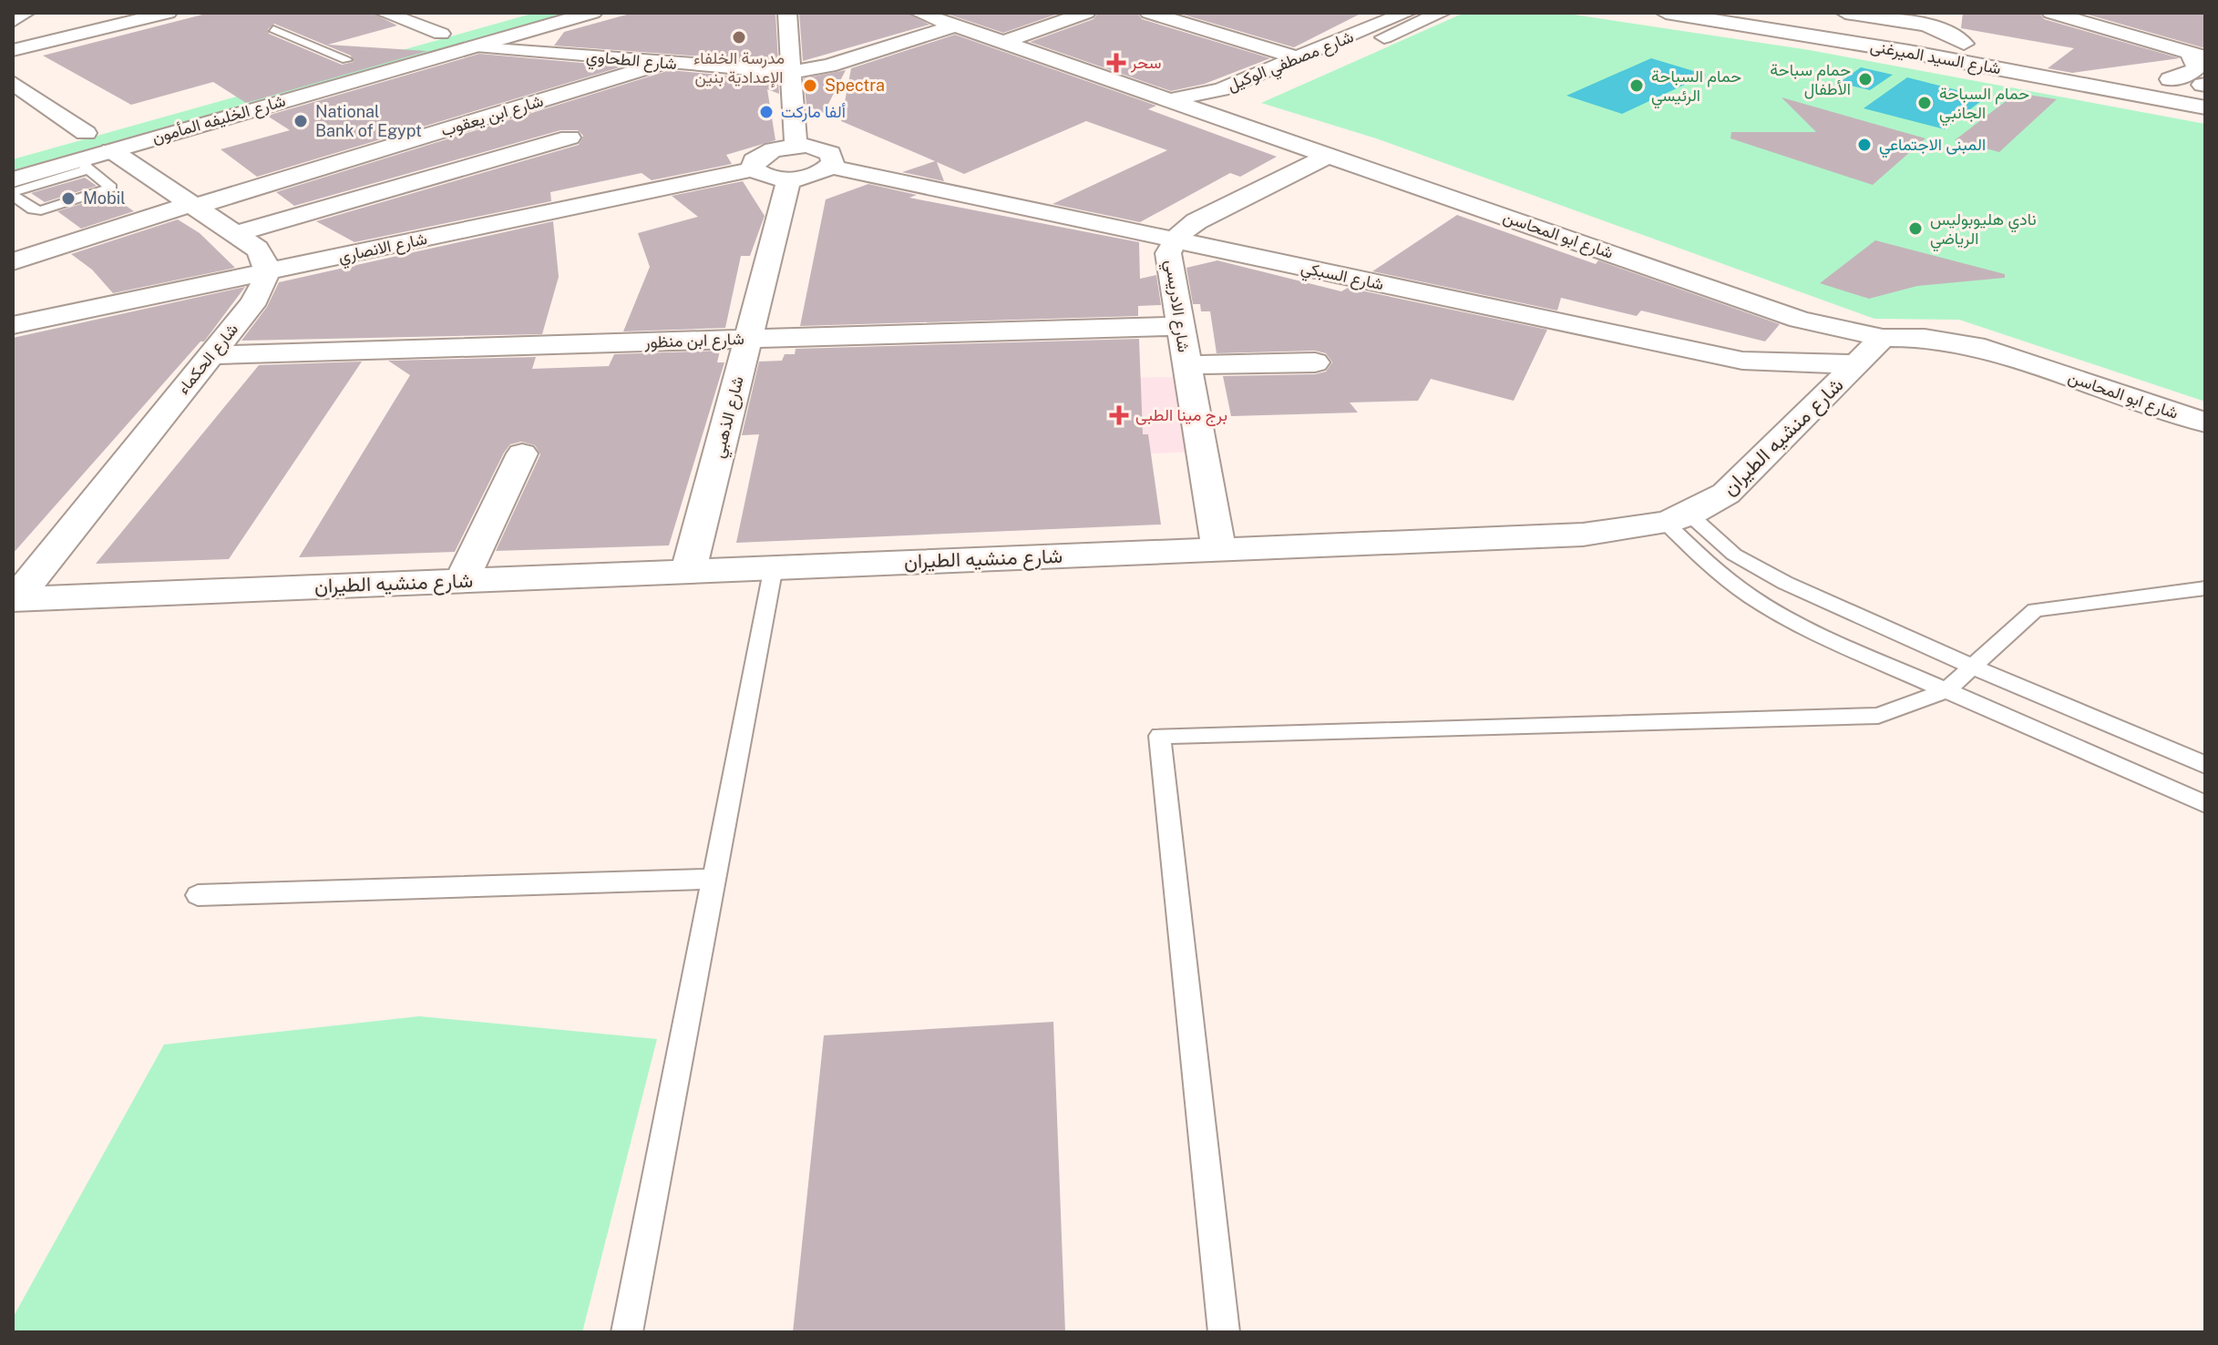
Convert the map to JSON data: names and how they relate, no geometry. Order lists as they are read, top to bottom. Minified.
{"streets":{"main road":["شارع السيد الميرغنى","شارع الخليفه المأمون"],"street":["شارع الطحاوي","شارع مصطفي الوكيل","شارع ابن يعقوب","شارع ابو المحاسن","شارع الانصاري","شارع السبكي","شارع الادريسي","شارع ابن منظور","شارع الحكماء","شارع الذهبي","شارع منشيه الطيران"]},"crossings":[["شارع الطحاوي","شارع ابن يعقوب"],["شارع الطحاوي","شارع الخليفه المأمون"],["شارع الطحاوي","شارع ابو المحاسن"],["شارع مصطفي الوكيل","شارع ابو المحاسن"],["شارع ابو المحاسن","شارع الادريسي"],["شارع ابو المحاسن","شارع منشيه الطيران"],["شارع الانصاري","شارع الحكماء"],["شارع السبكي","شارع الادريسي"],["شارع السبكي","شارع منشيه الطيران"],["شارع الادريسي","شارع ابن منظور"],["شارع الادريسي","شارع منشيه الطيران"],["شارع ابن منظور","شارع الحكماء"],["شارع ابن منظور","شارع الذهبي"],["شارع الحكماء","شارع منشيه الطيران"],["شارع الذهبي","شارع منشيه الطيران"]],"places":{"other":["مدرسة الخلفاء الإعدادية بنين","حمام سباحة الأطفال","Spectra","حمام السباحة الرئيسي","حمام السباحة الجانبي","ألفا ماركت","National Bank of Egypt","المبنى الاجتماعي","Mobil","نادي هليوبوليس الرياضي"],"health":["سحر","برج مينا الطبى"]}}
